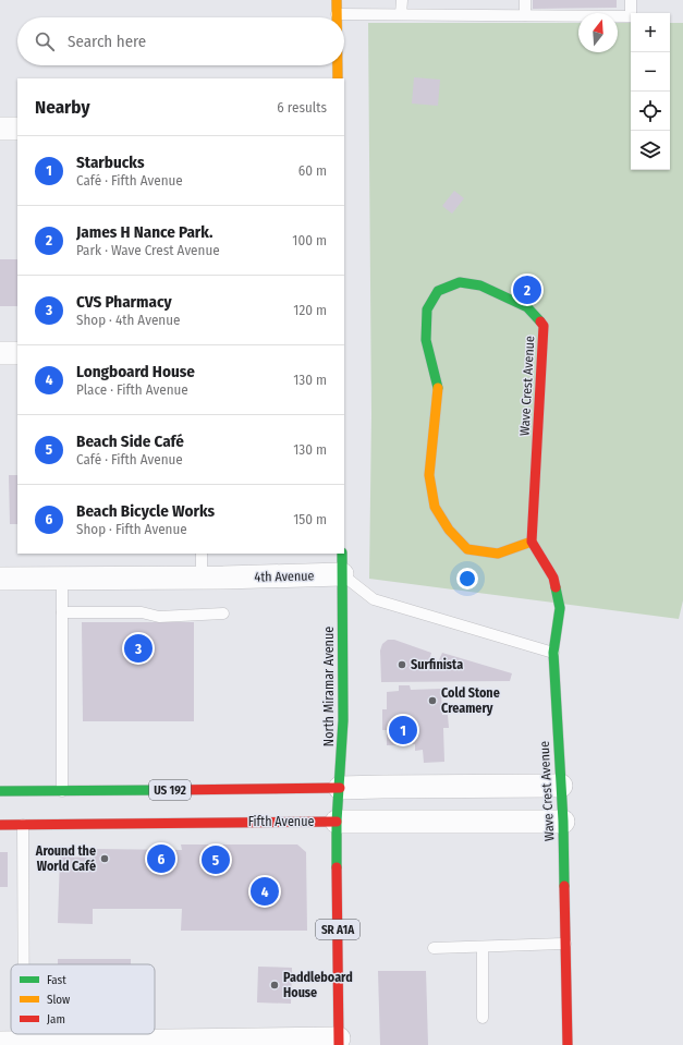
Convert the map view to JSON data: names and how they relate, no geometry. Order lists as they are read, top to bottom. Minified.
{"streets":{"main road":["Wave Crest Avenue","North Miramar Avenue","US 192","Fifth Avenue","SR A1A"],"street":["4th Avenue"]},"crossings":[["Wave Crest Avenue","Fifth Avenue"],["4th Avenue","North Miramar Avenue"],["North Miramar Avenue","US 192"],["North Miramar Avenue","Fifth Avenue"],["North Miramar Avenue","SR A1A"],["Fifth Avenue","SR A1A"]],"places":["Surfinista","Cold Stone Creamery","Around the World Café","Paddleboard House"],"legend":["Fast","Slow","Jam"],"north":"top","page":{"map_buttons":["+","−"],"search":"Search here","heading":["Nearby","6 results"],"list":[{"mark":"1","name":"Starbucks","note":"Café · Fifth Avenue","value":"60 m"},{"mark":"2","name":"James H Nance Park.","note":"Park · Wave Crest Avenue","value":"100 m"},{"mark":"3","name":"CVS Pharmacy","note":"Shop · 4th Avenue","value":"120 m"},{"mark":"4","name":"Longboard House","note":"Place · Fifth Avenue","value":"130 m"},{"mark":"5","name":"Beach Side Café","note":"Café · Fifth Avenue","value":"130 m"},{"mark":"6","name":"Beach Bicycle Works","note":"Shop · Fifth Avenue","value":"150 m"}],"pins":["2","3","1","6","5","4"]}}
